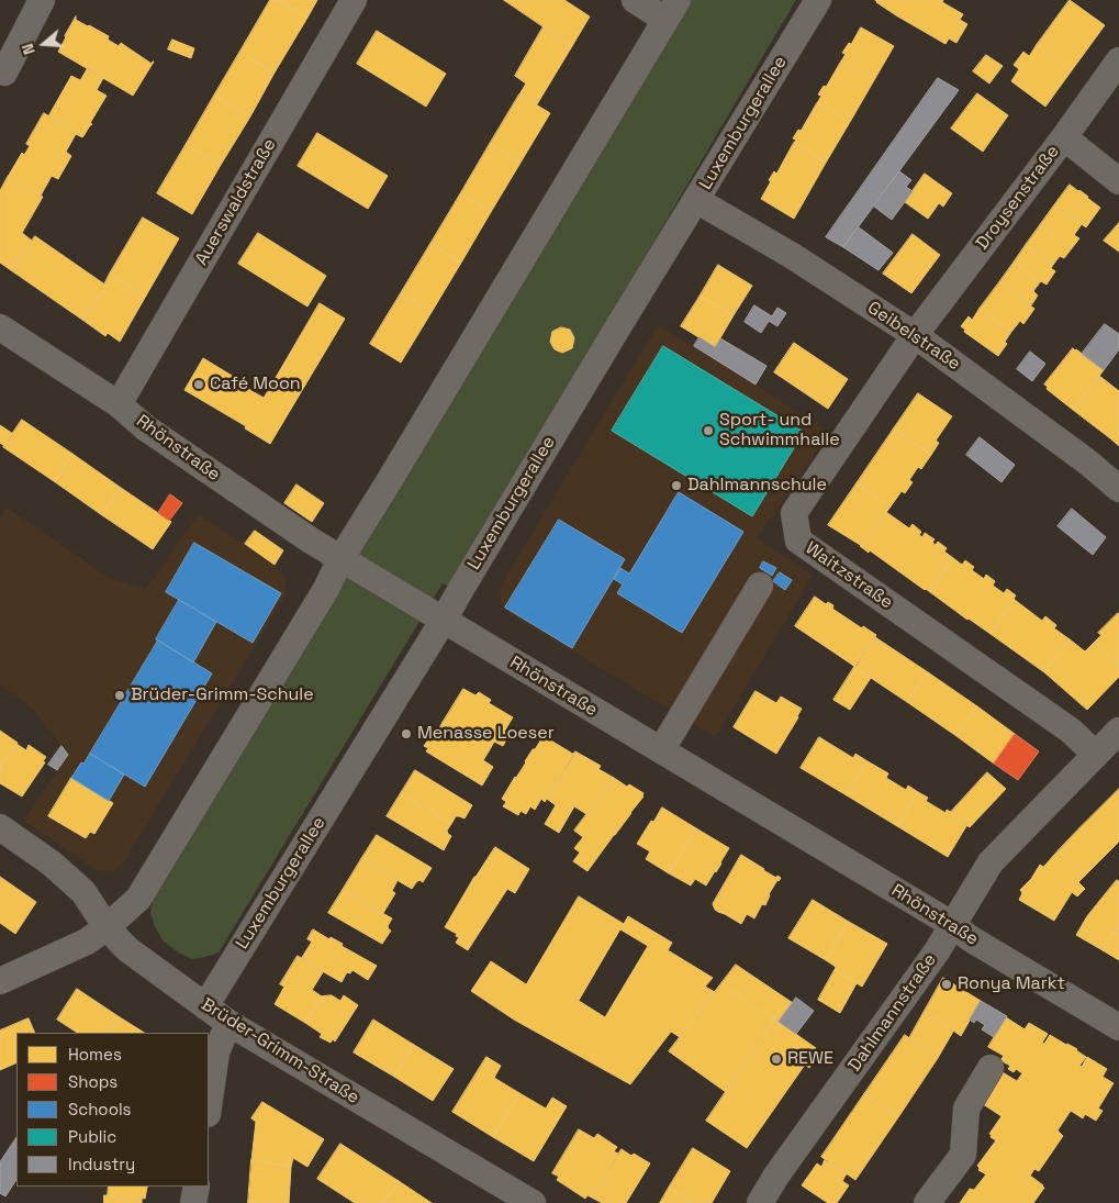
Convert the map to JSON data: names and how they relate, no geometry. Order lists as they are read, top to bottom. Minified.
{"streets":{"street":["Luxemburgerallee","Droysenstraße","Auerswaldstraße","Geibelstraße","Rhönstraße","Waitzstraße","Dahlmannstraße","Brüder-Grimm-Straße"]},"crossings":[["Luxemburgerallee","Geibelstraße"],["Luxemburgerallee","Rhönstraße"],["Luxemburgerallee","Brüder-Grimm-Straße"],["Droysenstraße","Geibelstraße"],["Droysenstraße","Waitzstraße"],["Auerswaldstraße","Rhönstraße"],["Geibelstraße","Waitzstraße"],["Rhönstraße","Dahlmannstraße"],["Waitzstraße","Dahlmannstraße"]],"places":["Café Moon","Sport- und Schwimmhalle","Dahlmannschule","Brüder-Grimm-Schule","Menasse Loeser","Ronya Markt","REWE"],"legend":["Homes","Shops","Schools","Public","Industry"],"north":"left"}
